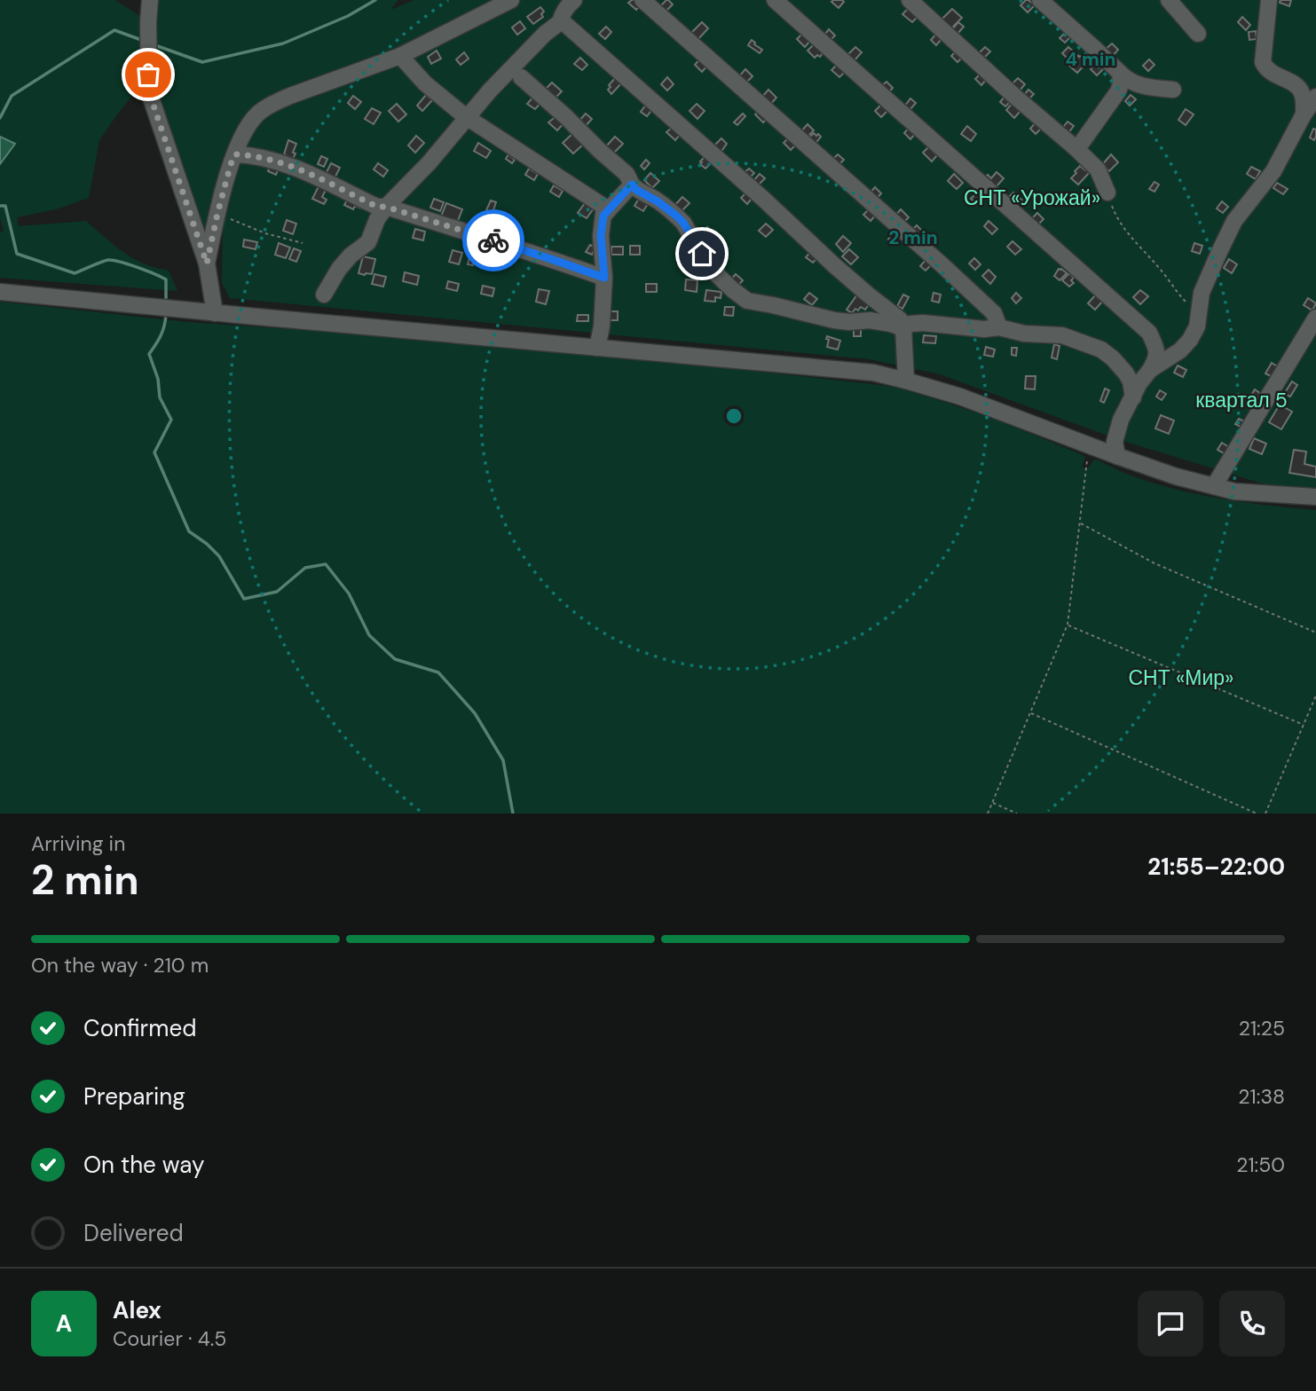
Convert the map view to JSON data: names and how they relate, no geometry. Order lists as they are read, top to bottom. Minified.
{"parks":["СНТ «Урожай»","квартал 5","СНТ «Мир»"],"page":{"heading":["2 min","Arriving in","21:55–22:00"],"panel":["Alex","Courier · 4.5"],"bar":"On the way · 210 m","list":[["Confirmed","21:25"],["Preparing","21:38"],["On the way","21:50"],"Delivered"],"round":"A"},"rings":["4 min","2 min"]}
